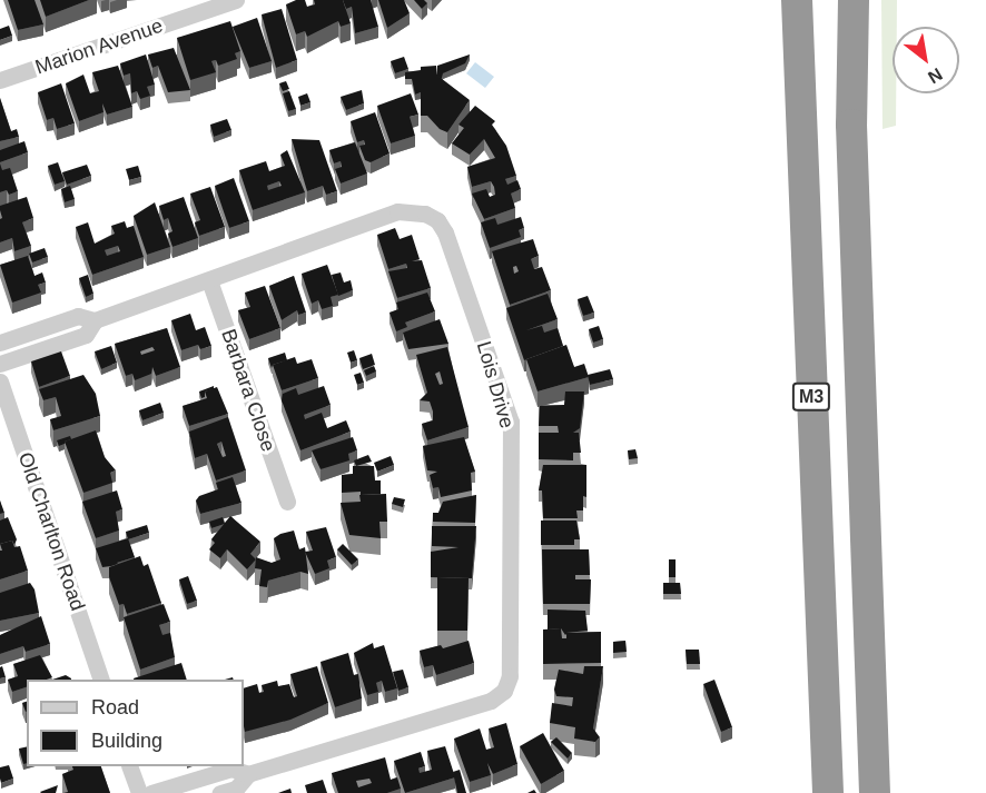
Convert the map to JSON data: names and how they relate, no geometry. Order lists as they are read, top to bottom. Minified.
{"streets":{"highway":["M3"],"street":["Marion Avenue","Lois Drive","Barbara Close","Old Charlton Road"]},"crossings":[["Lois Drive","Barbara Close"]],"legend":["Road","Building"],"north":"bottom right"}
